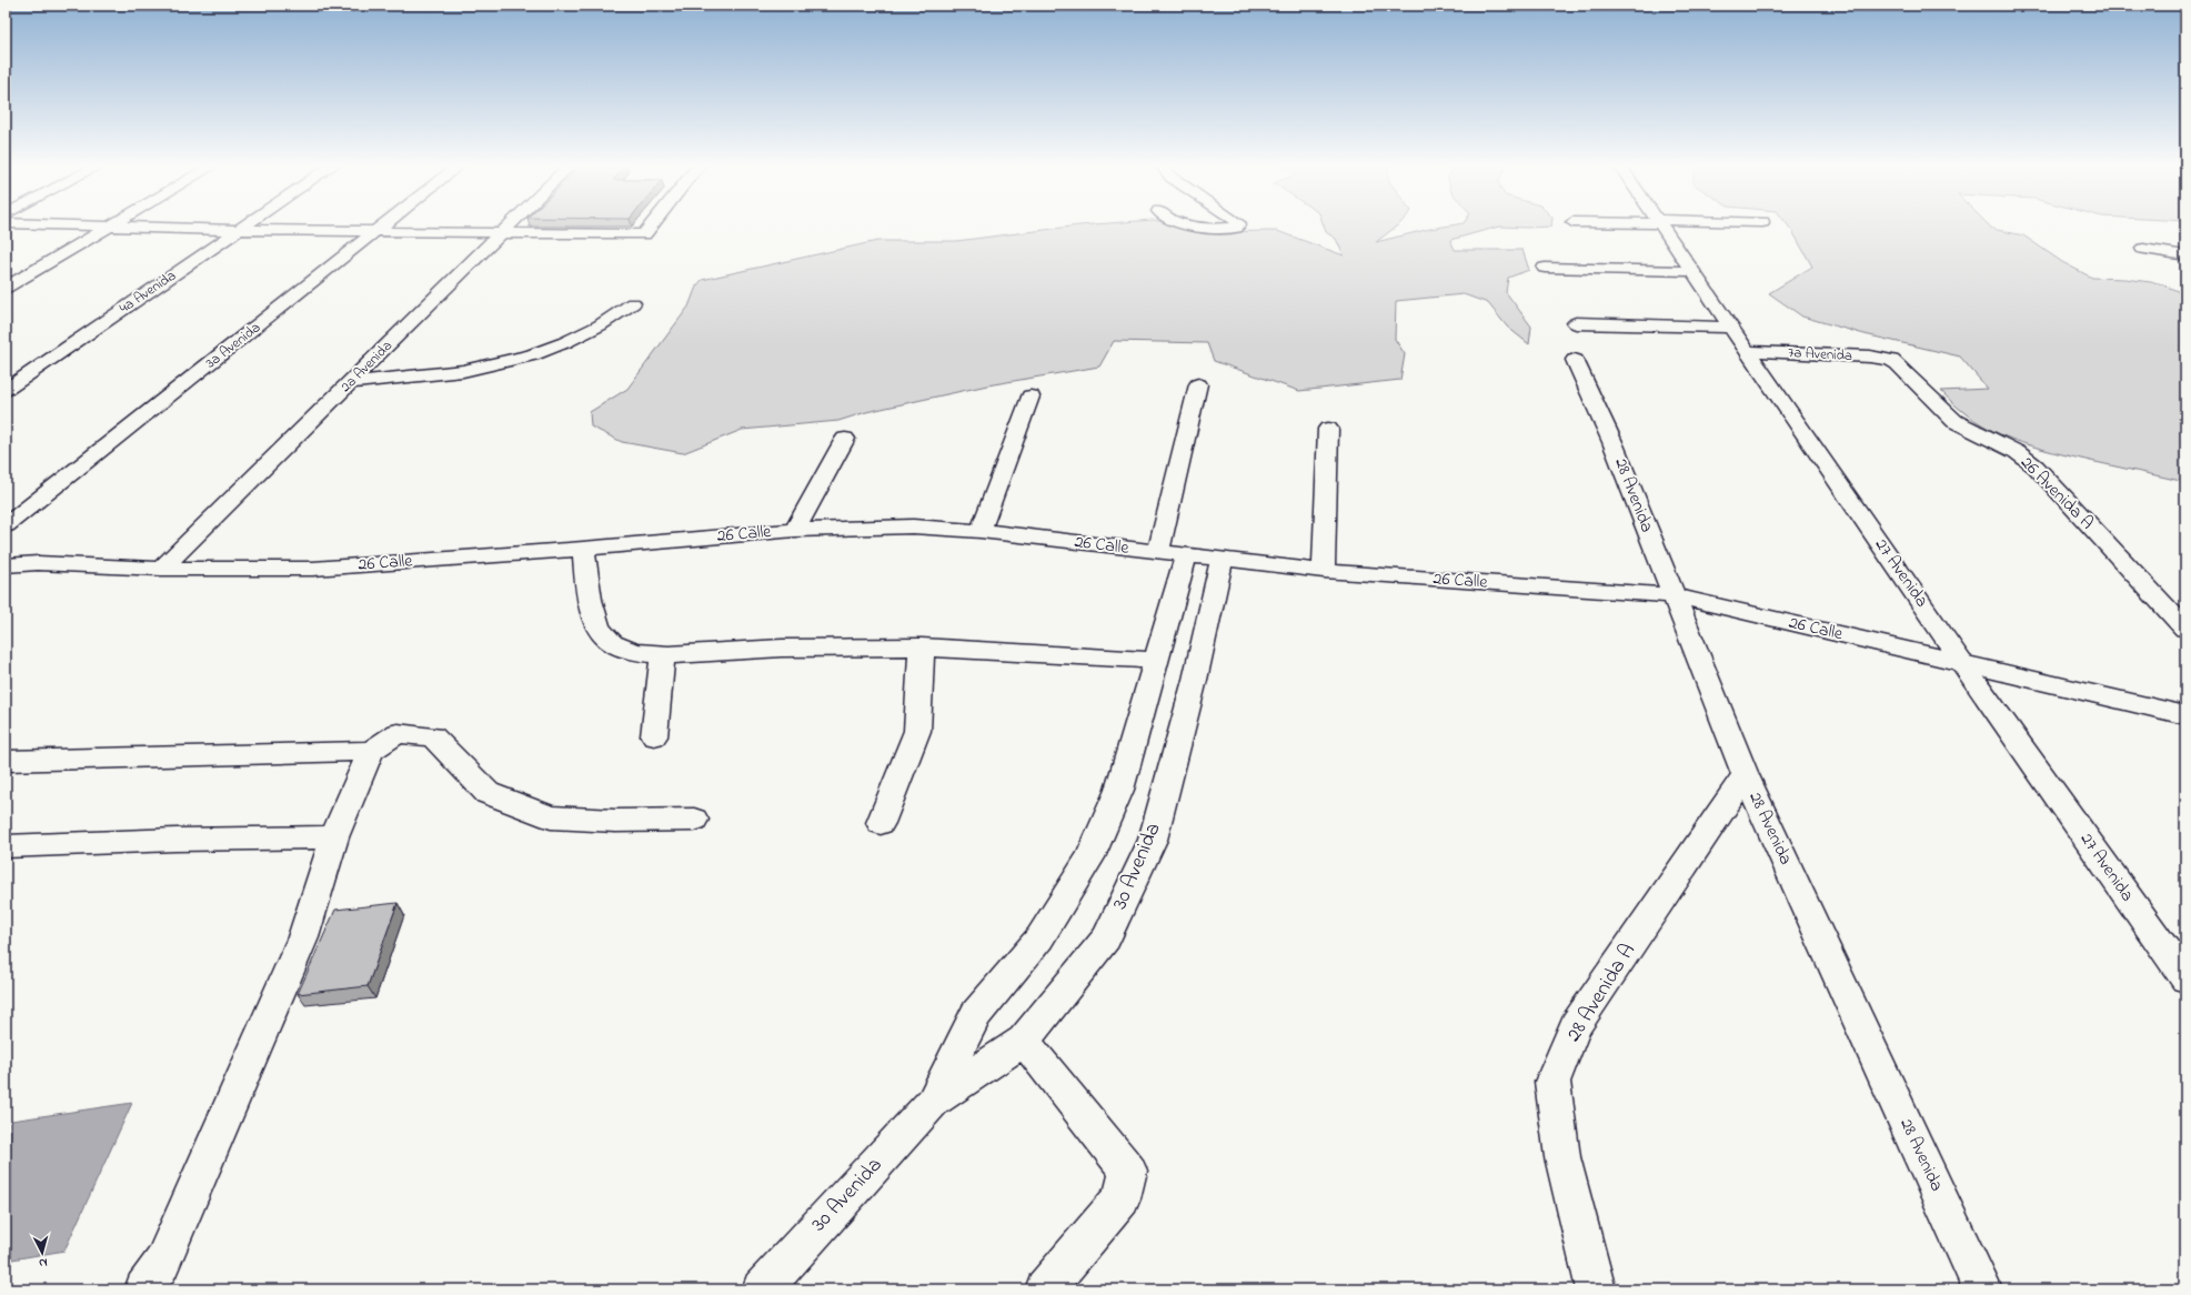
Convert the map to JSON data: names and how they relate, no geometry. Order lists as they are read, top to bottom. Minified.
{"streets":{"street":["4a Avenida","3a Avenida","7a Avenida","2a Avenida","26 Avenida A","28 Avenida","26 Calle","27 Avenida","30 Avenida","28 Avenida A"]},"crossings":[["7a Avenida","26 Avenida A"],["7a Avenida","27 Avenida"],["2a Avenida","26 Calle"],["28 Avenida","26 Calle"],["28 Avenida","28 Avenida A"],["26 Calle","27 Avenida"],["26 Calle","30 Avenida"]],"north":"bottom"}
